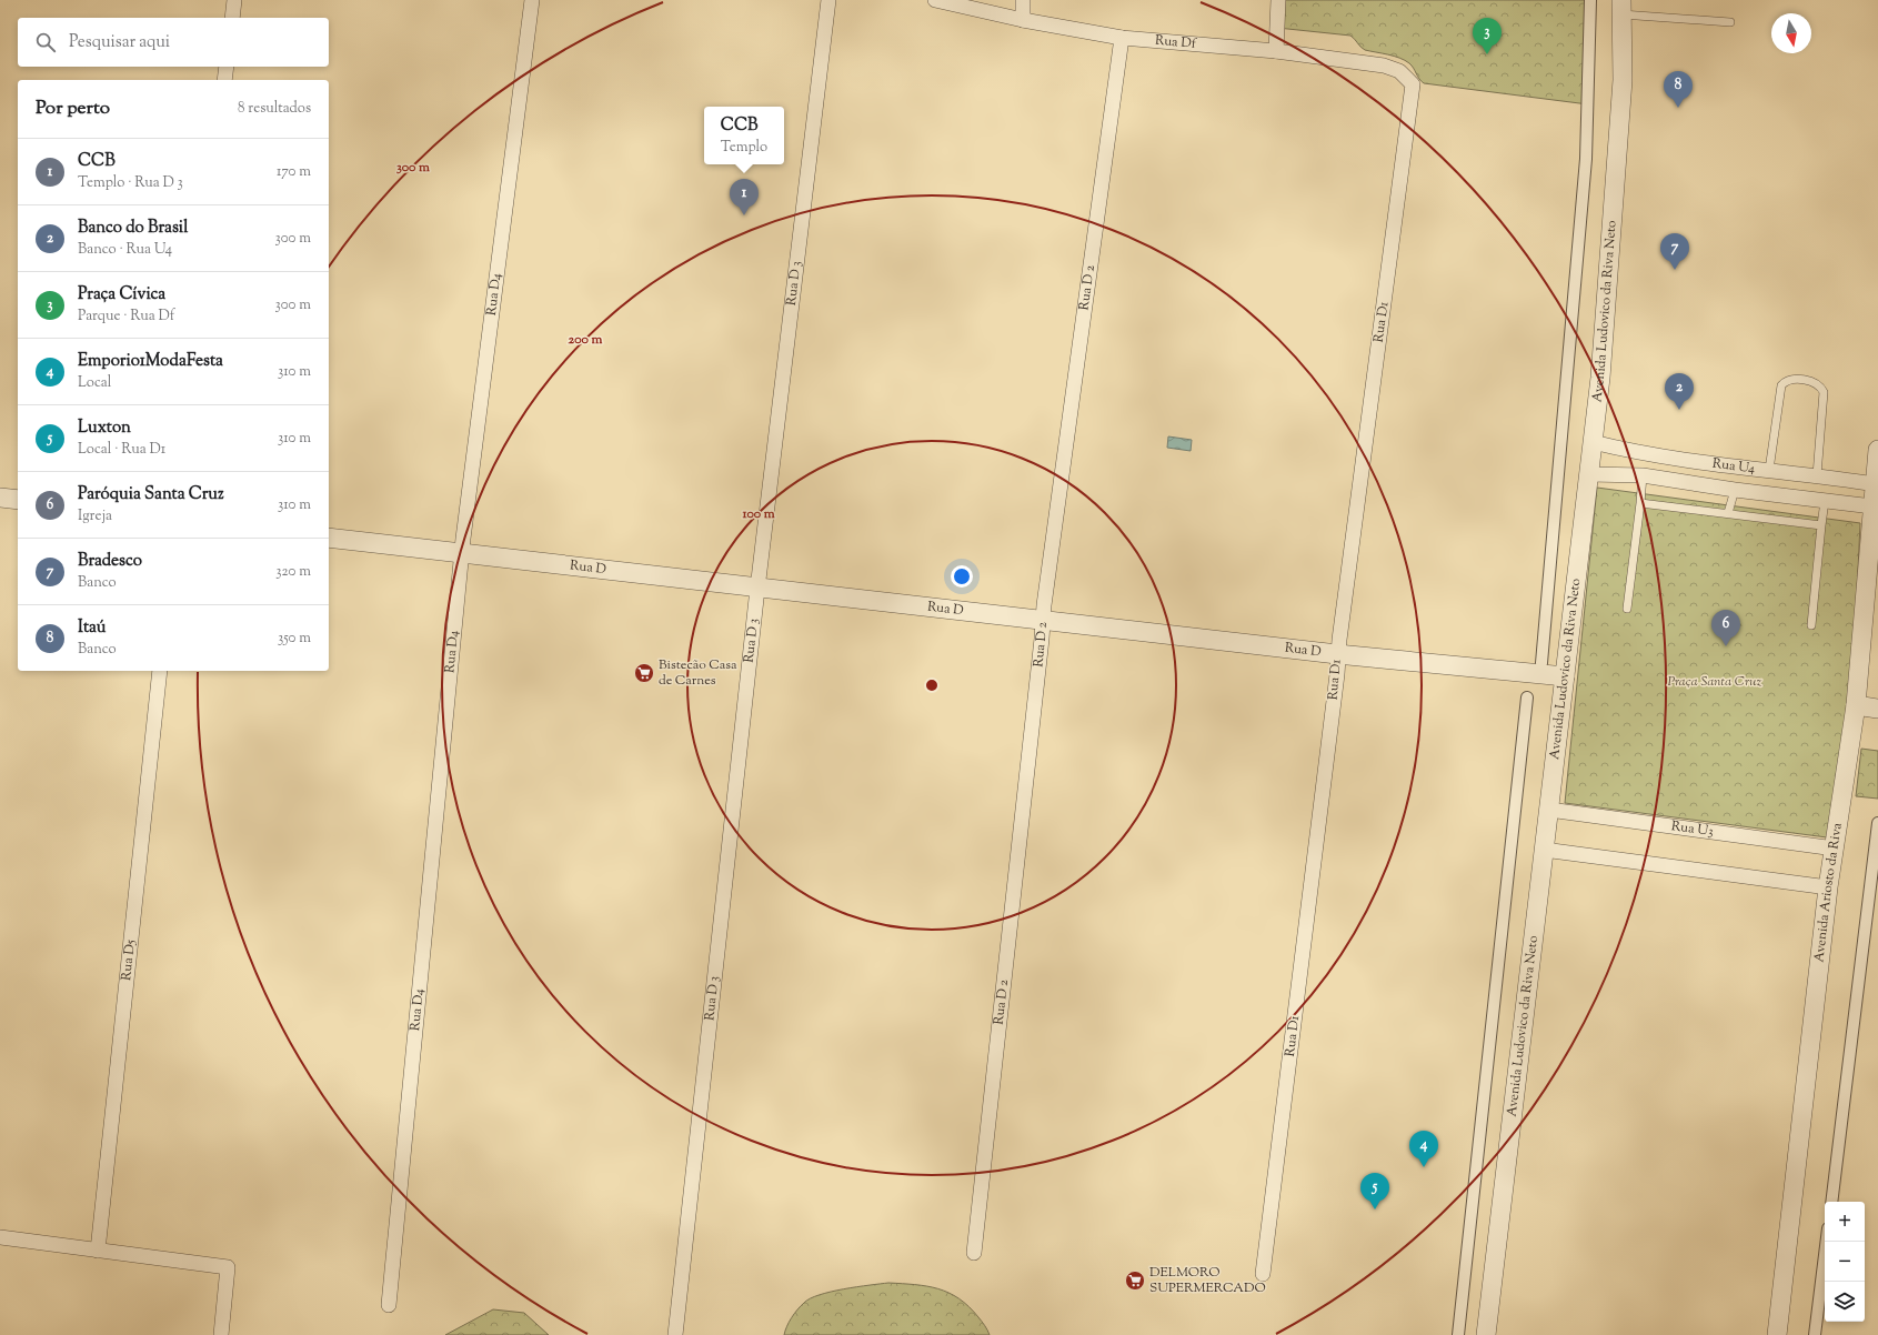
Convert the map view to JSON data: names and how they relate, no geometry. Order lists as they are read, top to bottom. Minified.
{"streets":{"street":["Rua Df","Rua D 3","Rua D 2","Rua D4","Avenida Ludovico da Riva Neto","Rua D1","Rua U4","Rua D","Rua U3","Avenida Ariosto da Riva","Rua D5"]},"crossings":[["Rua Df","Rua D 2"],["Rua Df","Rua D1"],["Rua D 3","Rua D"],["Rua D 2","Rua D"],["Rua D4","Rua D"],["Avenida Ludovico da Riva Neto","Rua U4"],["Avenida Ludovico da Riva Neto","Rua D"],["Avenida Ludovico da Riva Neto","Rua U3"],["Rua D1","Rua D"],["Rua U4","Avenida Ariosto da Riva"],["Rua U3","Avenida Ariosto da Riva"]],"parks":["Praça Santa Cruz"],"places":{"supermarket":["Bistecão Casa de Carnes","DELMORO SUPERMERCADO"]},"north":"bottom","page":{"pins":["3","8","1","7","2","6","4","5"],"search":"Pesquisar aqui","heading":["Por perto","8 resultados"],"popup":["CCB","Templo"],"list":[{"mark":"1","name":"CCB","note":"Templo · Rua D 3","value":"170 m"},{"mark":"2","name":"Banco do Brasil","note":"Banco · Rua U4","value":"300 m"},{"mark":"3","name":"Praça Cívica","note":"Parque · Rua Df","value":"300 m"},{"mark":"4","name":"Emporio1ModaFesta","note":"Local","value":"310 m"},{"mark":"5","name":"Luxton","note":"Local · Rua D1","value":"310 m"},{"mark":"6","name":"Paróquia Santa Cruz","note":"Igreja","value":"310 m"},{"mark":"7","name":"Bradesco","note":"Banco","value":"320 m"},{"mark":"8","name":"Itaú","note":"Banco","value":"350 m"}],"map_buttons":["+","−"]},"rings":["300 m","200 m","100 m"]}
